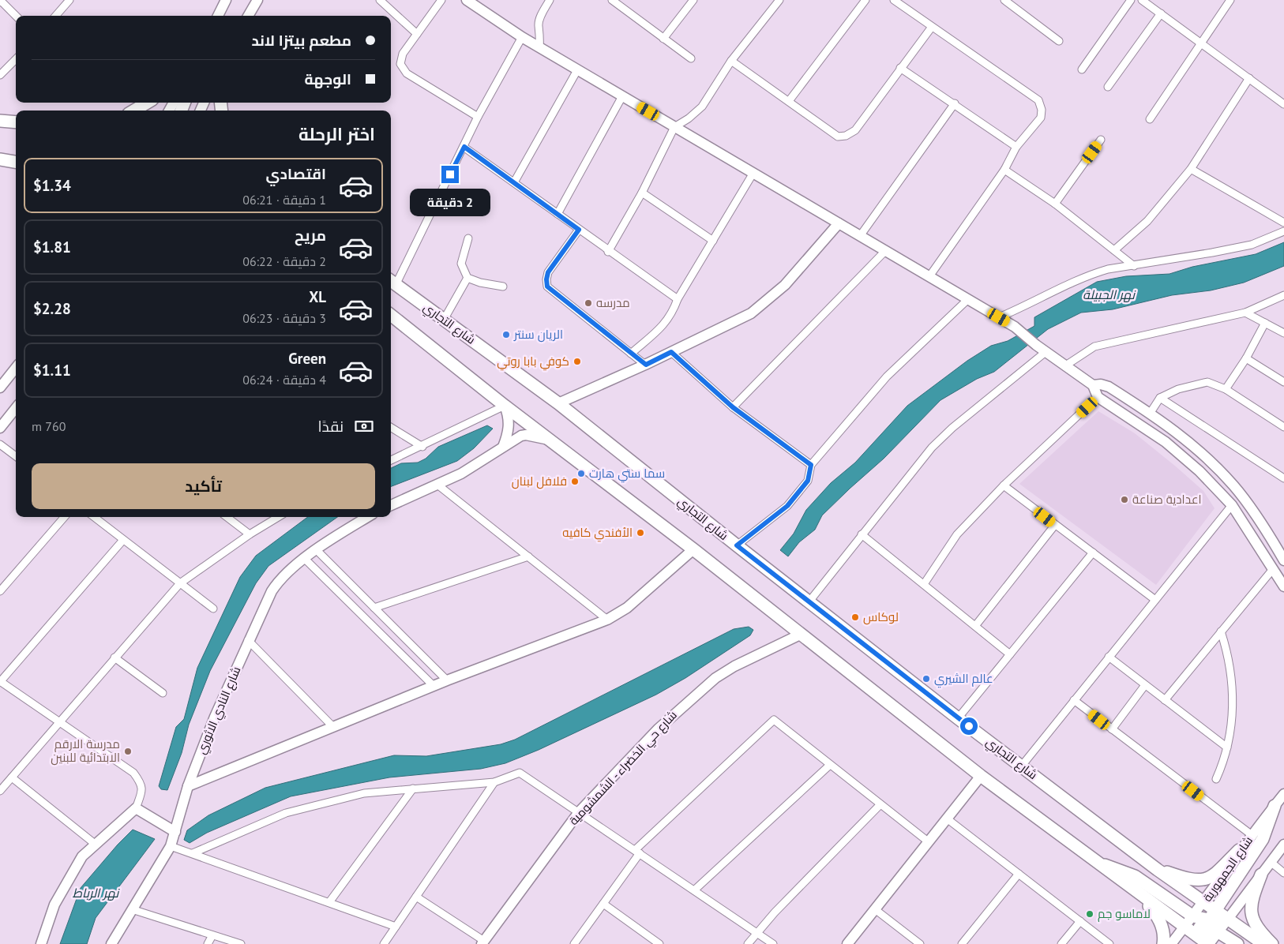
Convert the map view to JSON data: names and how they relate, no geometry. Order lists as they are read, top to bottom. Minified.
{"streets":{"main road":["شارع التجاري"],"street":["شارع النادي الاثوري","شارع حي الخضراء - الشمشومية","شارع الجمهورية"]},"crossings":[["شارع التجاري","شارع الجمهورية"]],"water":["نهر الجبيلة","نهر الرباط"],"places":["مدرسه","الريان سنتر","كوفي بابا روتي","سما ستي هارت","فلافل لبنان","اعدادية صناعة","الأفندي كافيه","لوكاس","عالم الشيري","مدرسة الارقم الابتدائية للبنين","لاماسو جم"],"page":{"banner":["مطعم بيتزا لاند","الوجهة"],"heading":"اختر الرحلة","list":[{"name":"اقتصادي","note":"1 دقيقة · 06:21","value":"$1.34"},{"name":"مريح","note":"2 دقيقة · 06:22","value":"$1.81"},{"name":"XL","note":"3 دقيقة · 06:23","value":"$2.28"},{"name":"Green","note":"4 دقيقة · 06:24","value":"$1.11"}],"bubble":"2 دقيقة","pay":["نقدًا","760 m"],"buttons":"تأكيد"}}
